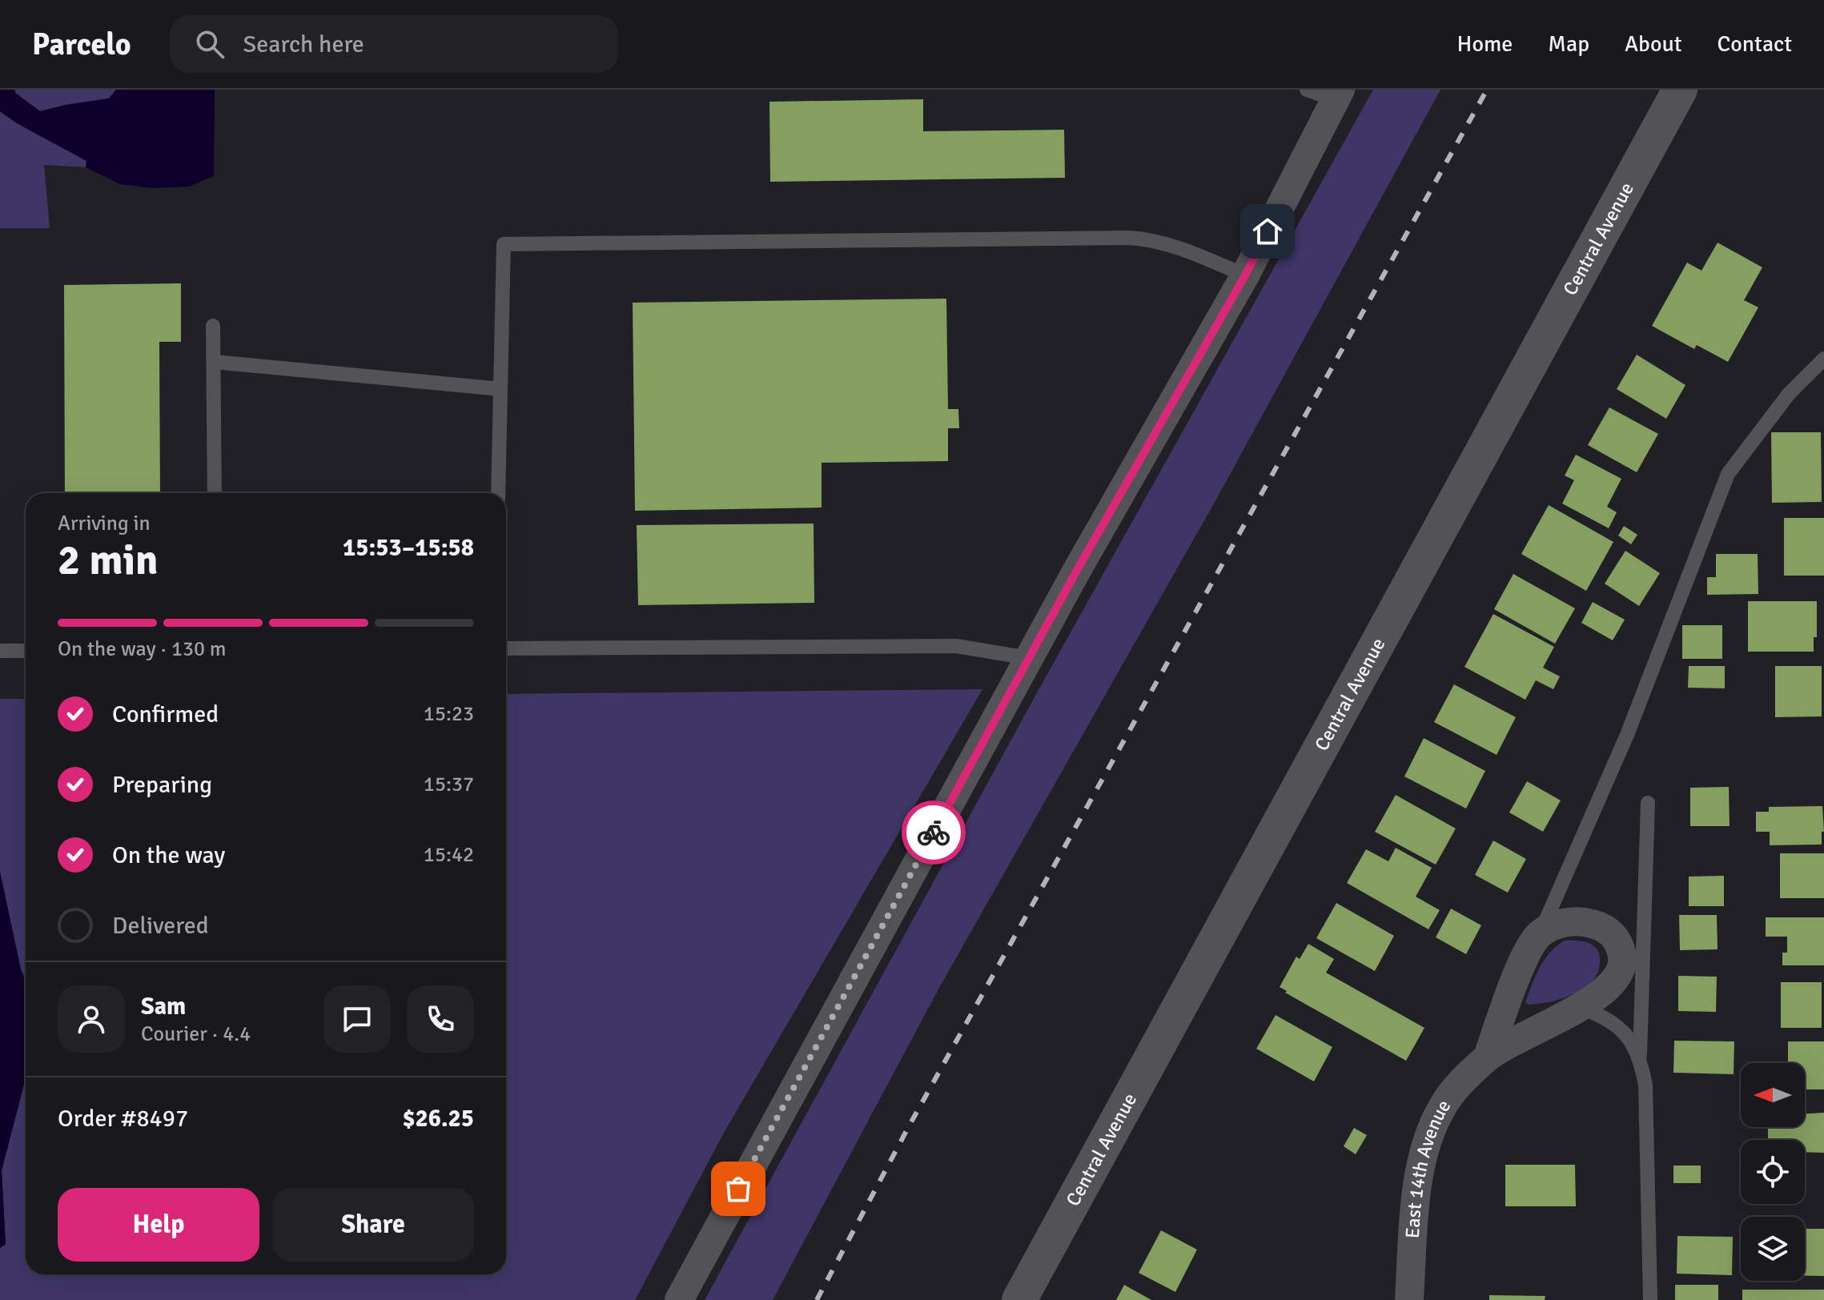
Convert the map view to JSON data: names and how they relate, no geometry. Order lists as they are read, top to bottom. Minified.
{"streets":{"street":["Central Avenue","East 14th Avenue"]},"north":"left","page":{"header":"Parcelo","search":"Search here","nav":["Home","Map","About","Contact"],"heading":["2 min","Arriving in","15:53–15:58"],"panel":["Sam","Courier · 4.4","Order #8497","$26.25"],"bar":"On the way · 130 m","list":[["Confirmed","15:23"],["Preparing","15:37"],["On the way","15:42"],"Delivered"],"buttons":["Help","Share"]}}
